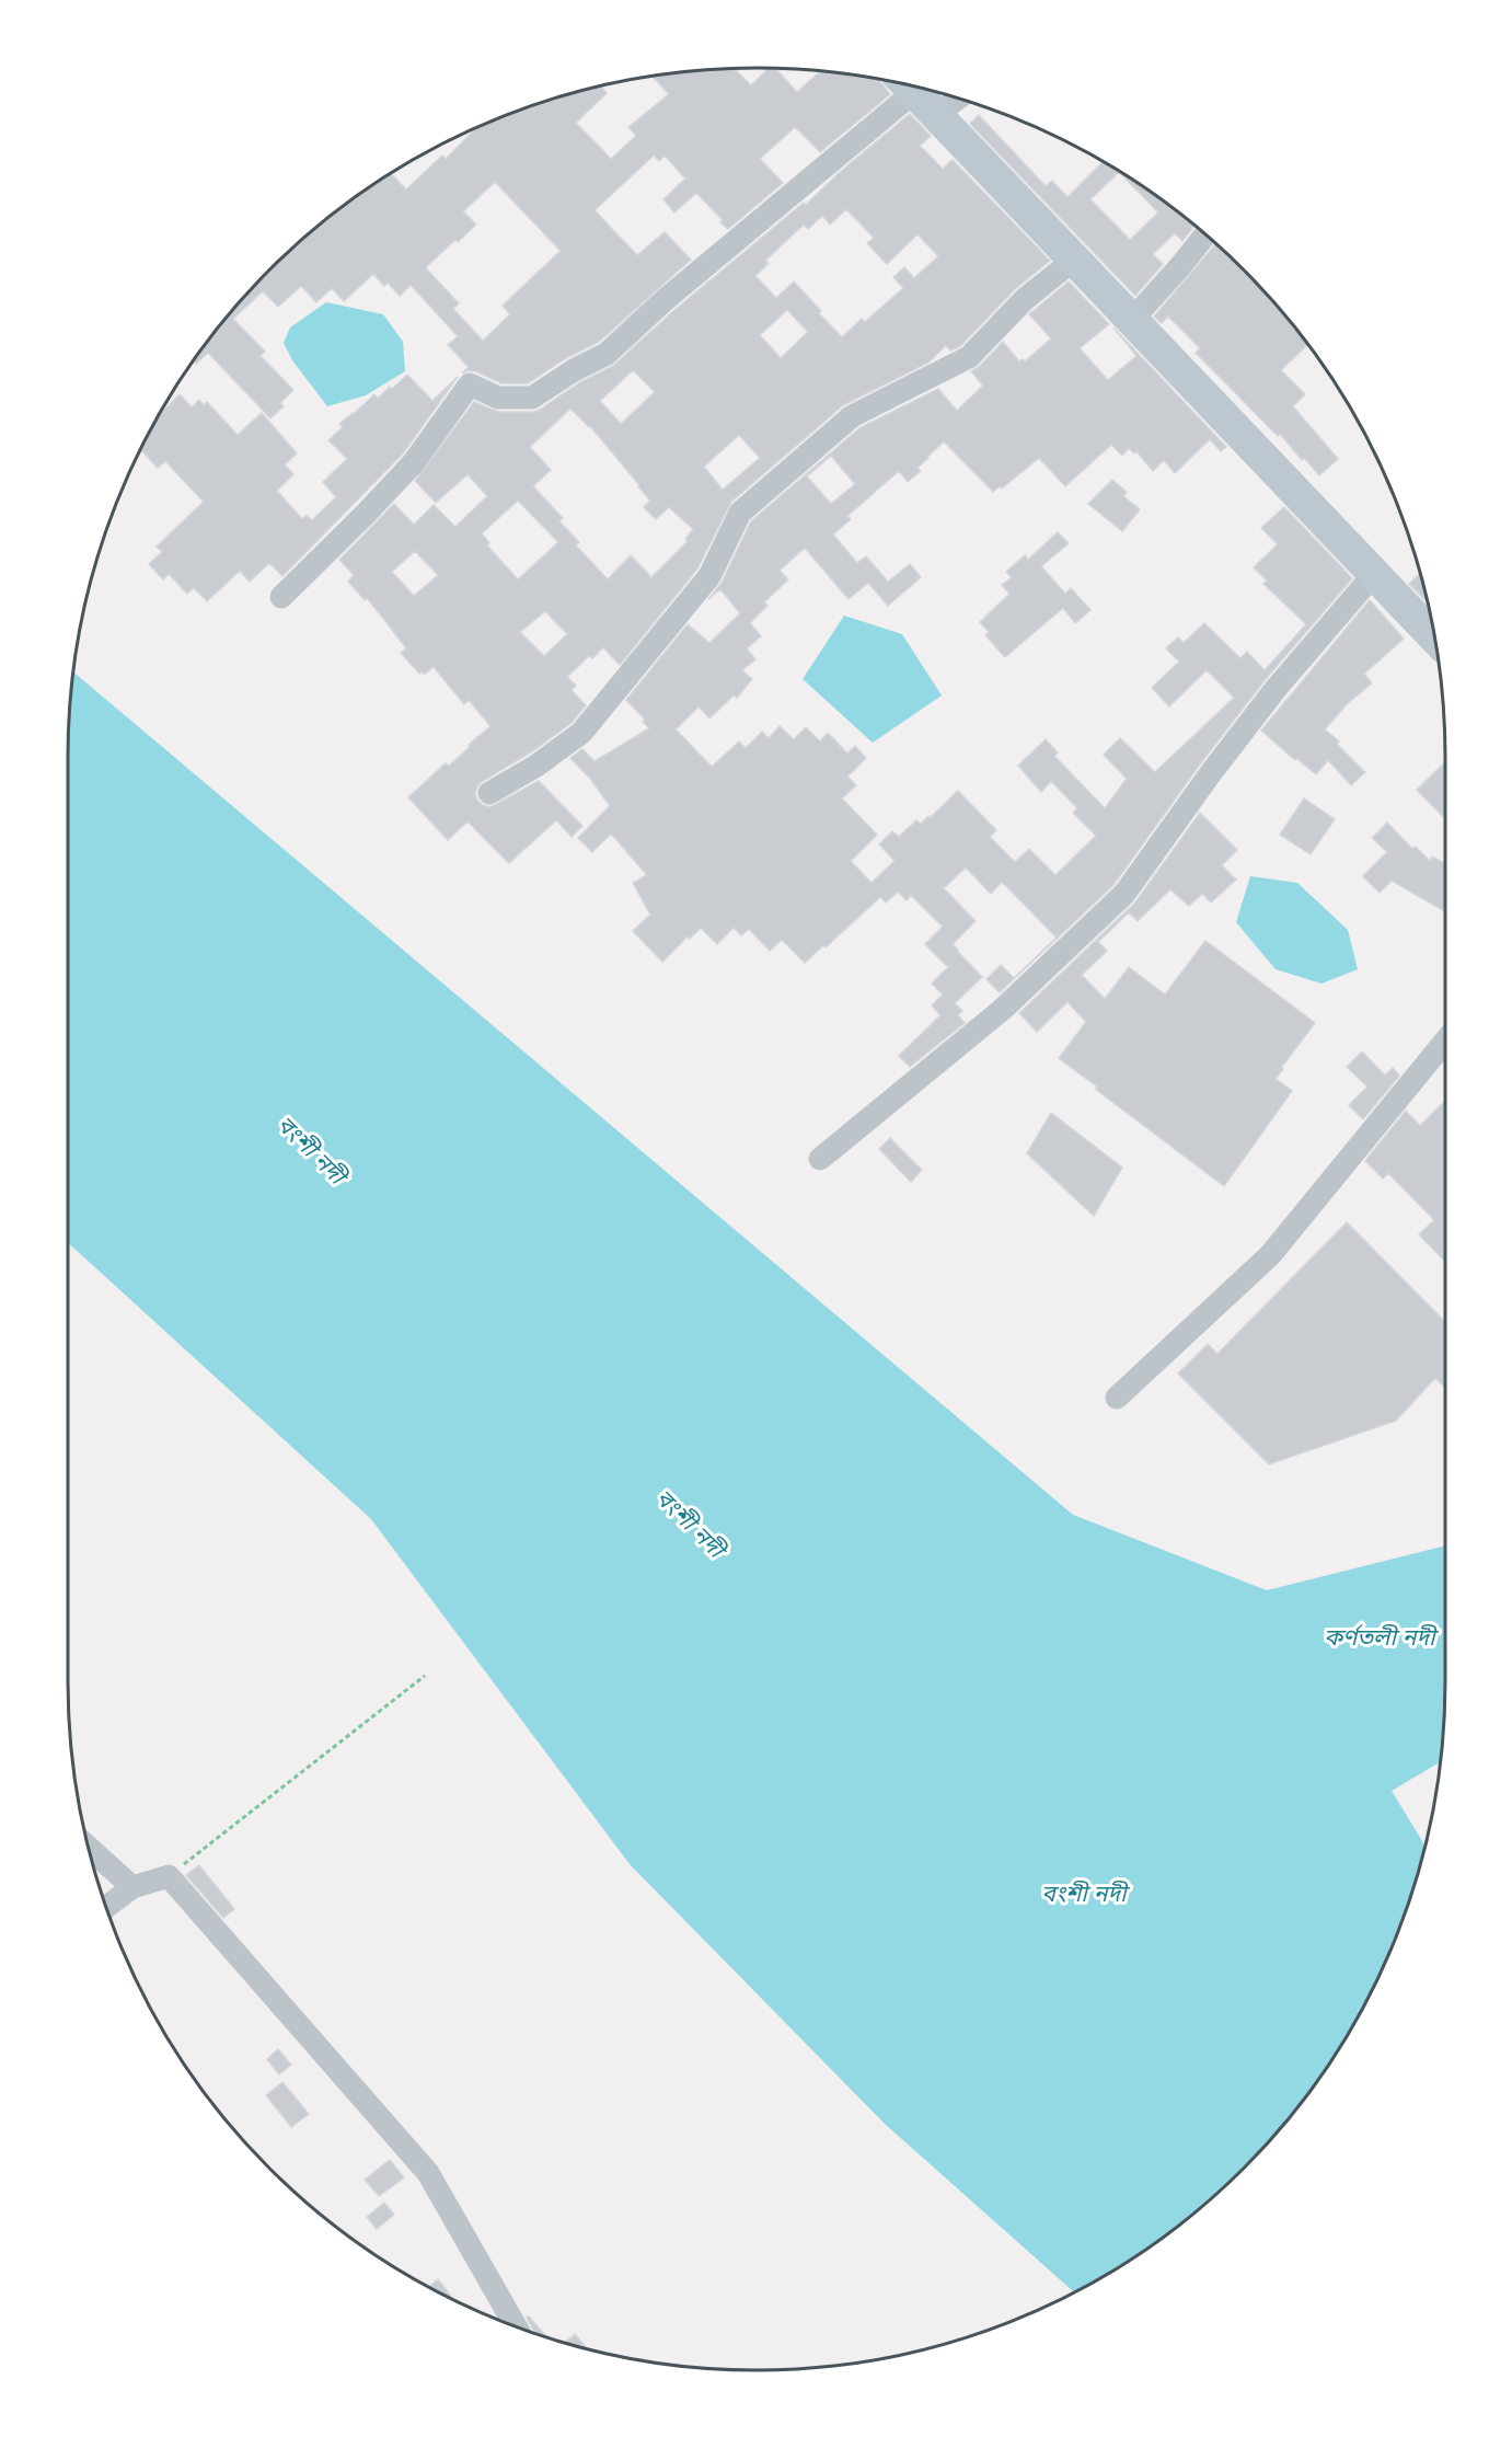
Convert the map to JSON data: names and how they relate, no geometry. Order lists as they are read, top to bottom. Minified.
{"water":["বংশী নদী","কর্ণতলী নদী"]}
